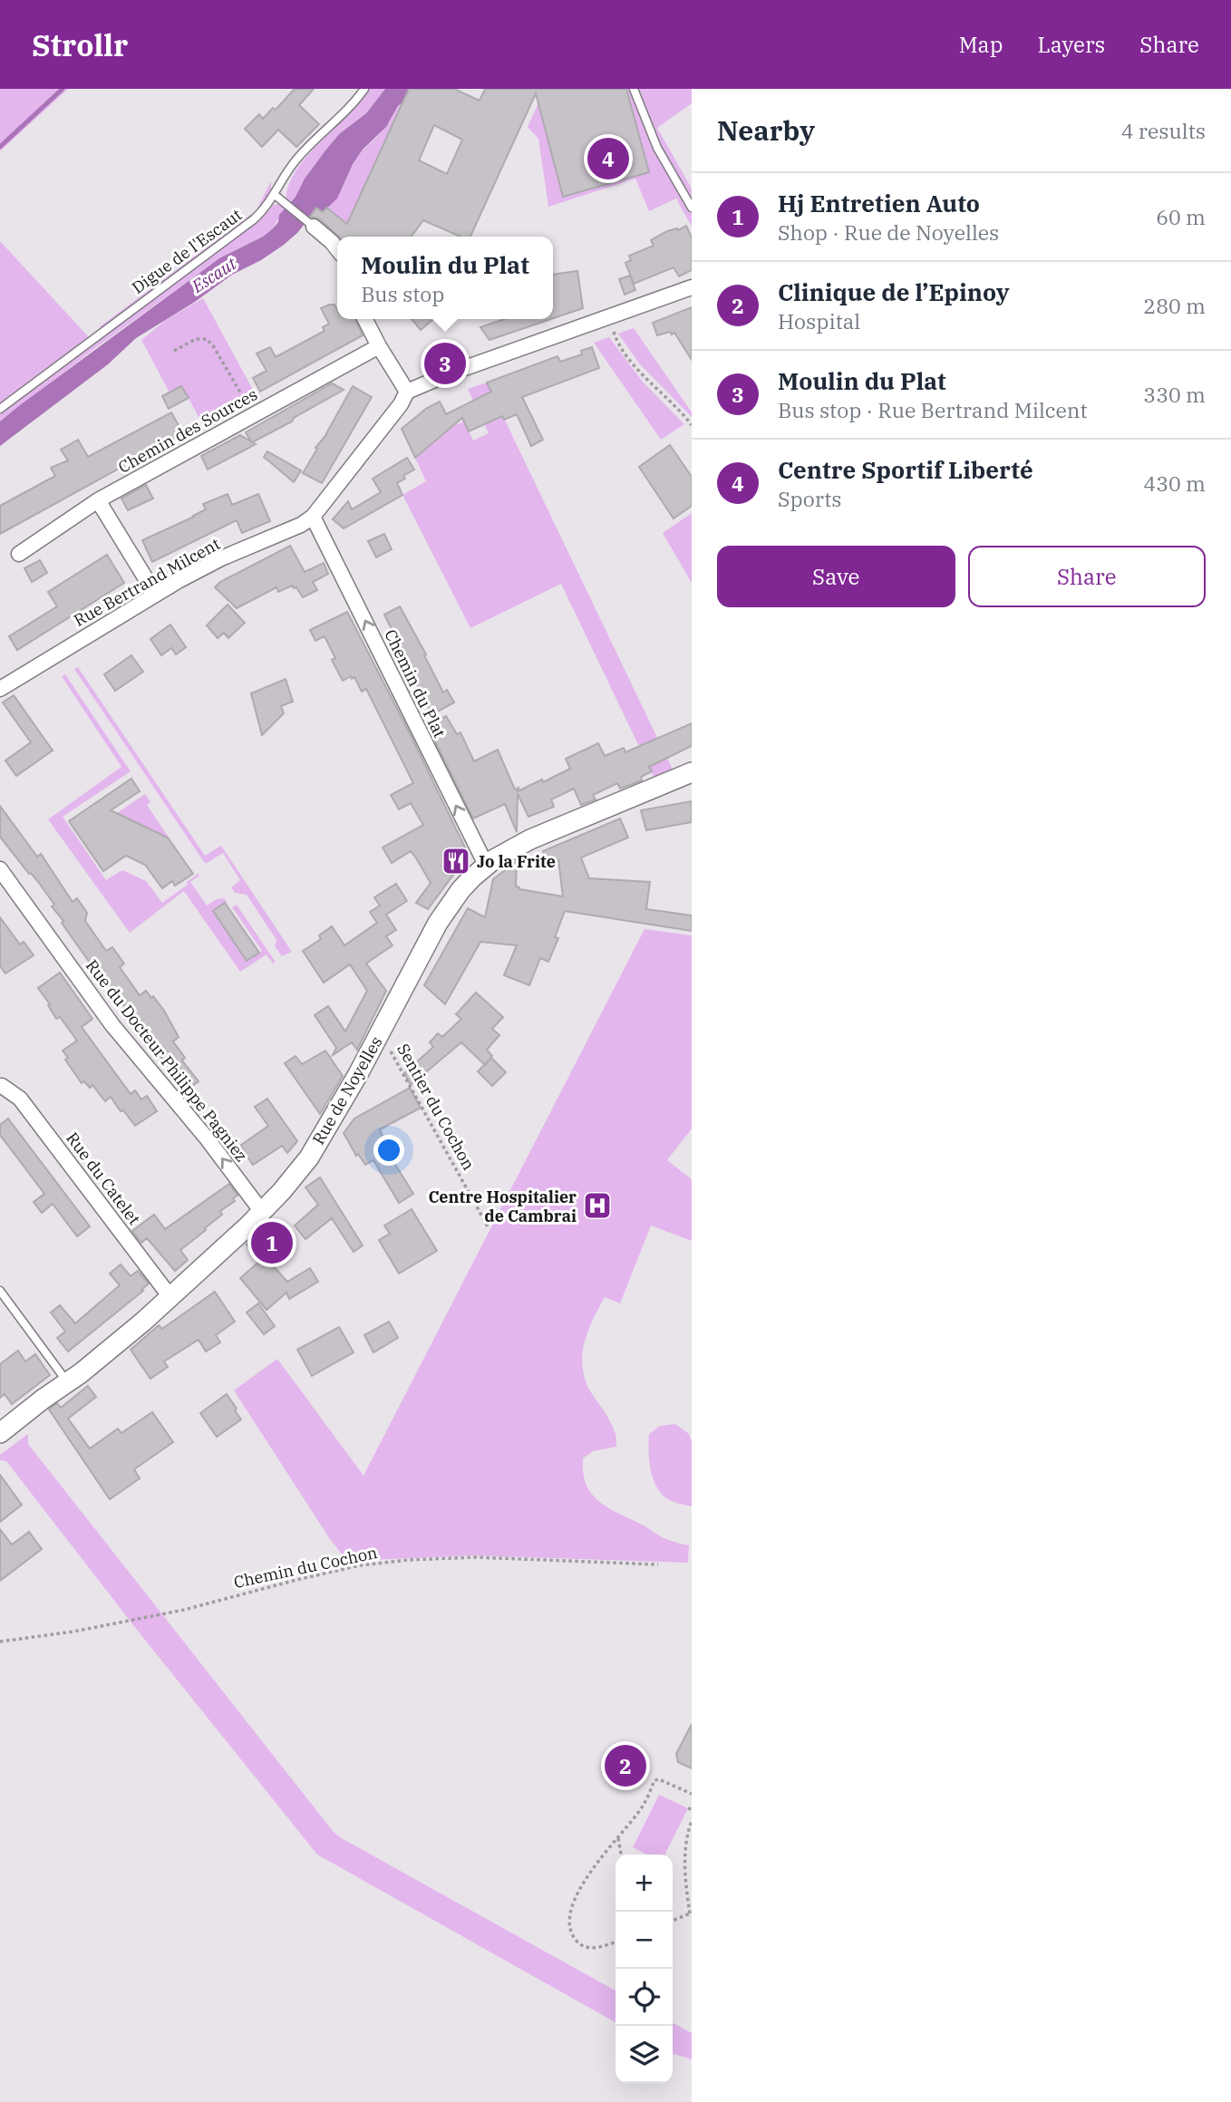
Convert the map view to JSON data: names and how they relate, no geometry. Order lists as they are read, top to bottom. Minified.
{"streets":{"street":["Chemin des Sources","Rue Bertrand Milcent","Chemin du Plat","Rue du Docteur Philippe Pagniez","Rue de Noyelles","Rue du Catelet"],"lane":["Digue de l'Escaut"],"path":["Sentier du Cochon","Chemin du Cochon"]},"crossings":[["Rue Bertrand Milcent","Chemin du Plat"],["Chemin du Plat","Rue de Noyelles"],["Rue du Docteur Philippe Pagniez","Rue de Noyelles"],["Rue de Noyelles","Sentier du Cochon"],["Rue de Noyelles","Rue du Catelet"]],"one_way":["Chemin du Plat","Rue du Docteur Philippe Pagniez"],"water":["Escaut"],"places":{"restaurant":["Jo la Frite"],"hospital":["Centre Hospitalier de Cambrai"]},"page":{"header":"Strollr","nav":["Map","Layers","Share"],"heading":["Nearby","4 results"],"pins":["4","3","1","2"],"list":[{"mark":"1","name":"Hj Entretien Auto","note":"Shop · Rue de Noyelles","value":"60 m"},{"mark":"2","name":"Clinique de l’Epinoy","note":"Hospital","value":"280 m"},{"mark":"3","name":"Moulin du Plat","note":"Bus stop · Rue Bertrand Milcent","value":"330 m"},{"mark":"4","name":"Centre Sportif Liberté","note":"Sports","value":"430 m"}],"popup":["Moulin du Plat","Bus stop"],"buttons":["Save","Share"],"map_buttons":["+","−"]}}
